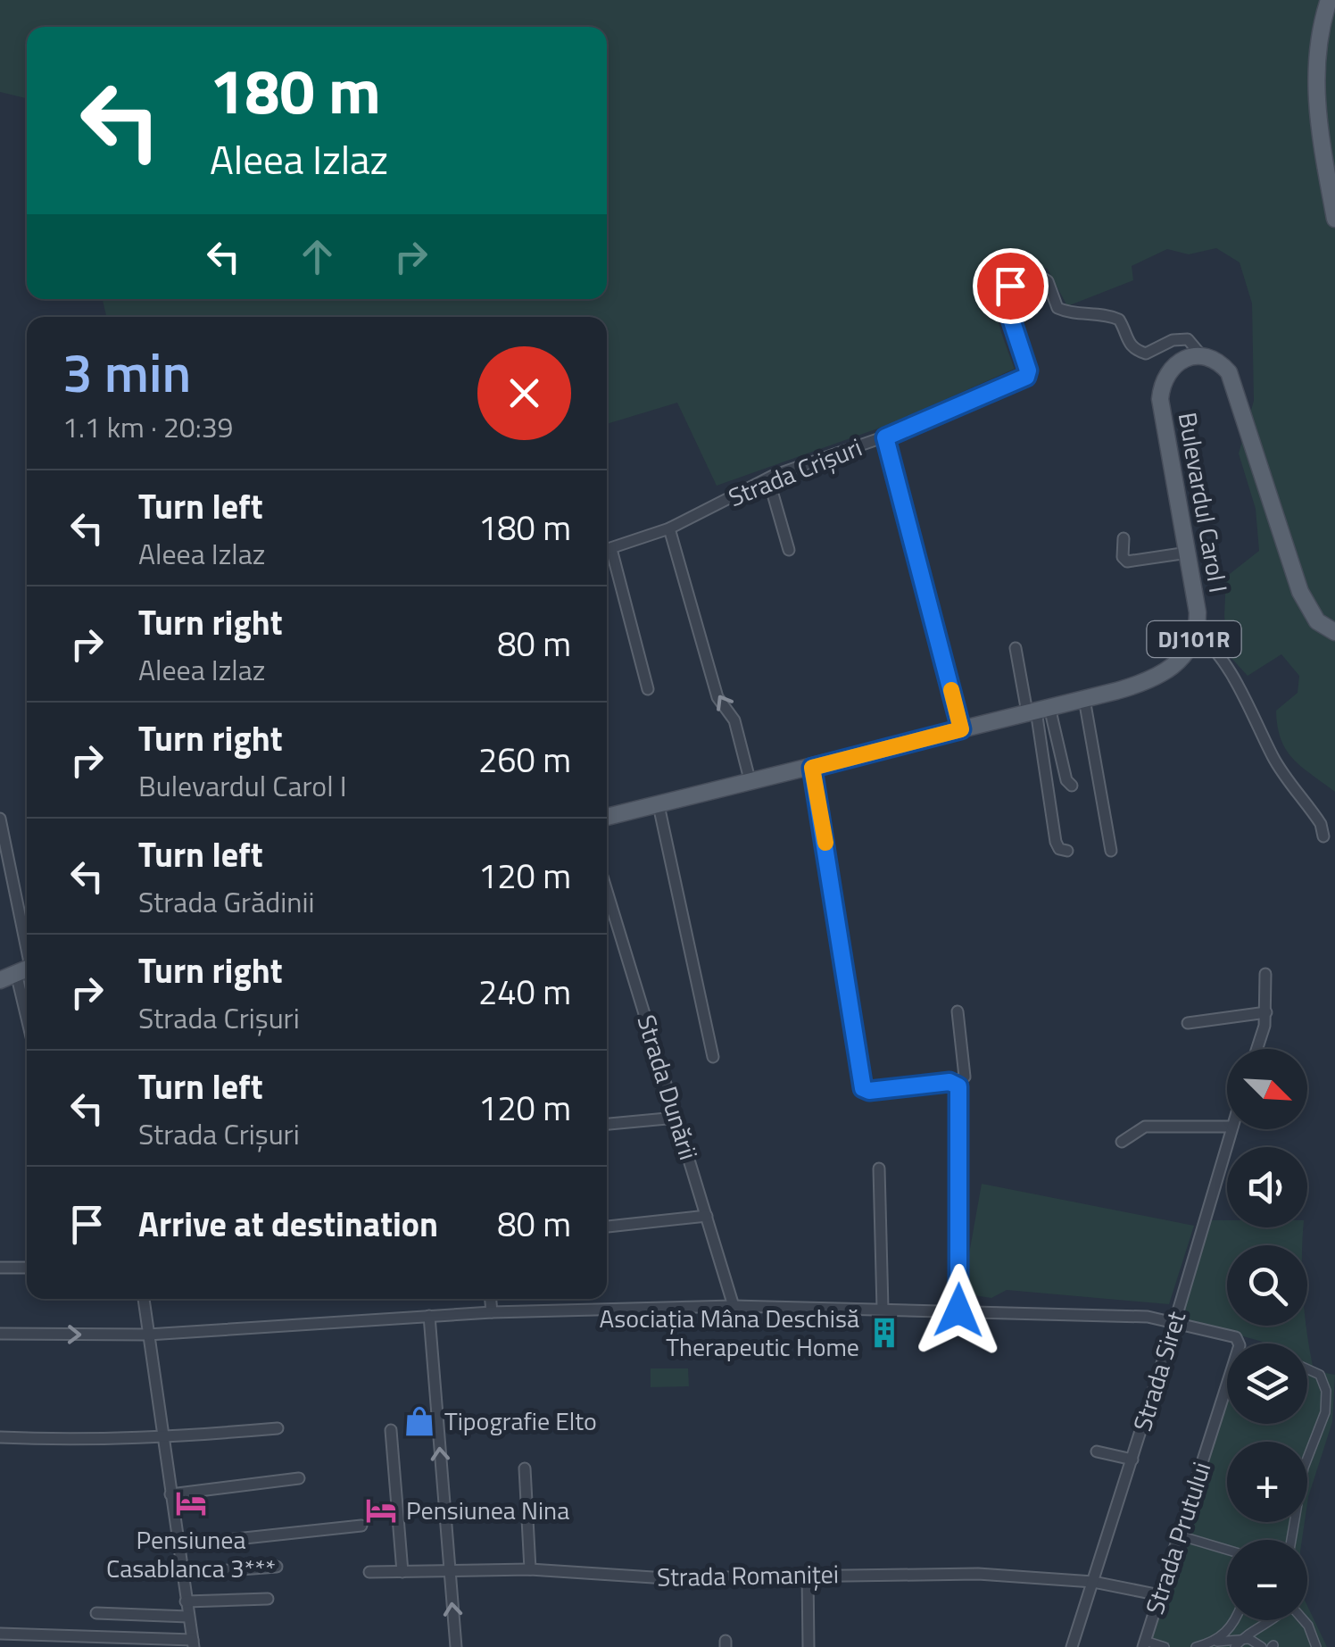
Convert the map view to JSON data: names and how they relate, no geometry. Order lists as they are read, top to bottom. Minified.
{"streets":{"main road":["Bulevardul Carol I","DJ101R"],"street":["Strada Crișuri","Strada Dunării","Strada Siret","Strada Prutului","Strada Romaniței"]},"crossings":[["Strada Crișuri","Bulevardul Carol I"],["Bulevardul Carol I","DJ101R"],["Strada Siret","Strada Prutului"],["Strada Siret","Strada Romaniței"],["Strada Prutului","Strada Romaniței"]],"places":{"building":["Asociația Mâna Deschisă Therapeutic Home"],"shop":["Tipografie Elto"],"hotel":["Pensiunea Casablanca 3***","Pensiunea Nina"]},"north":"bottom right","page":{"turn":["180 m","Aleea Izlaz"],"heading":["3 min","1.1 km · 20:39"],"list":[{"name":"Turn left","note":"Aleea Izlaz","value":"180 m"},{"name":"Turn right","note":"Aleea Izlaz","value":"80 m"},{"name":"Turn right","note":"Bulevardul Carol I","value":"260 m"},{"name":"Turn left","note":"Strada Grădinii","value":"120 m"},{"name":"Turn right","note":"Strada Crișuri","value":"240 m"},{"name":"Turn left","note":"Strada Crișuri","value":"120 m"},{"name":"Arrive at destination","value":"80 m"}],"map_buttons":["+","−"]}}
